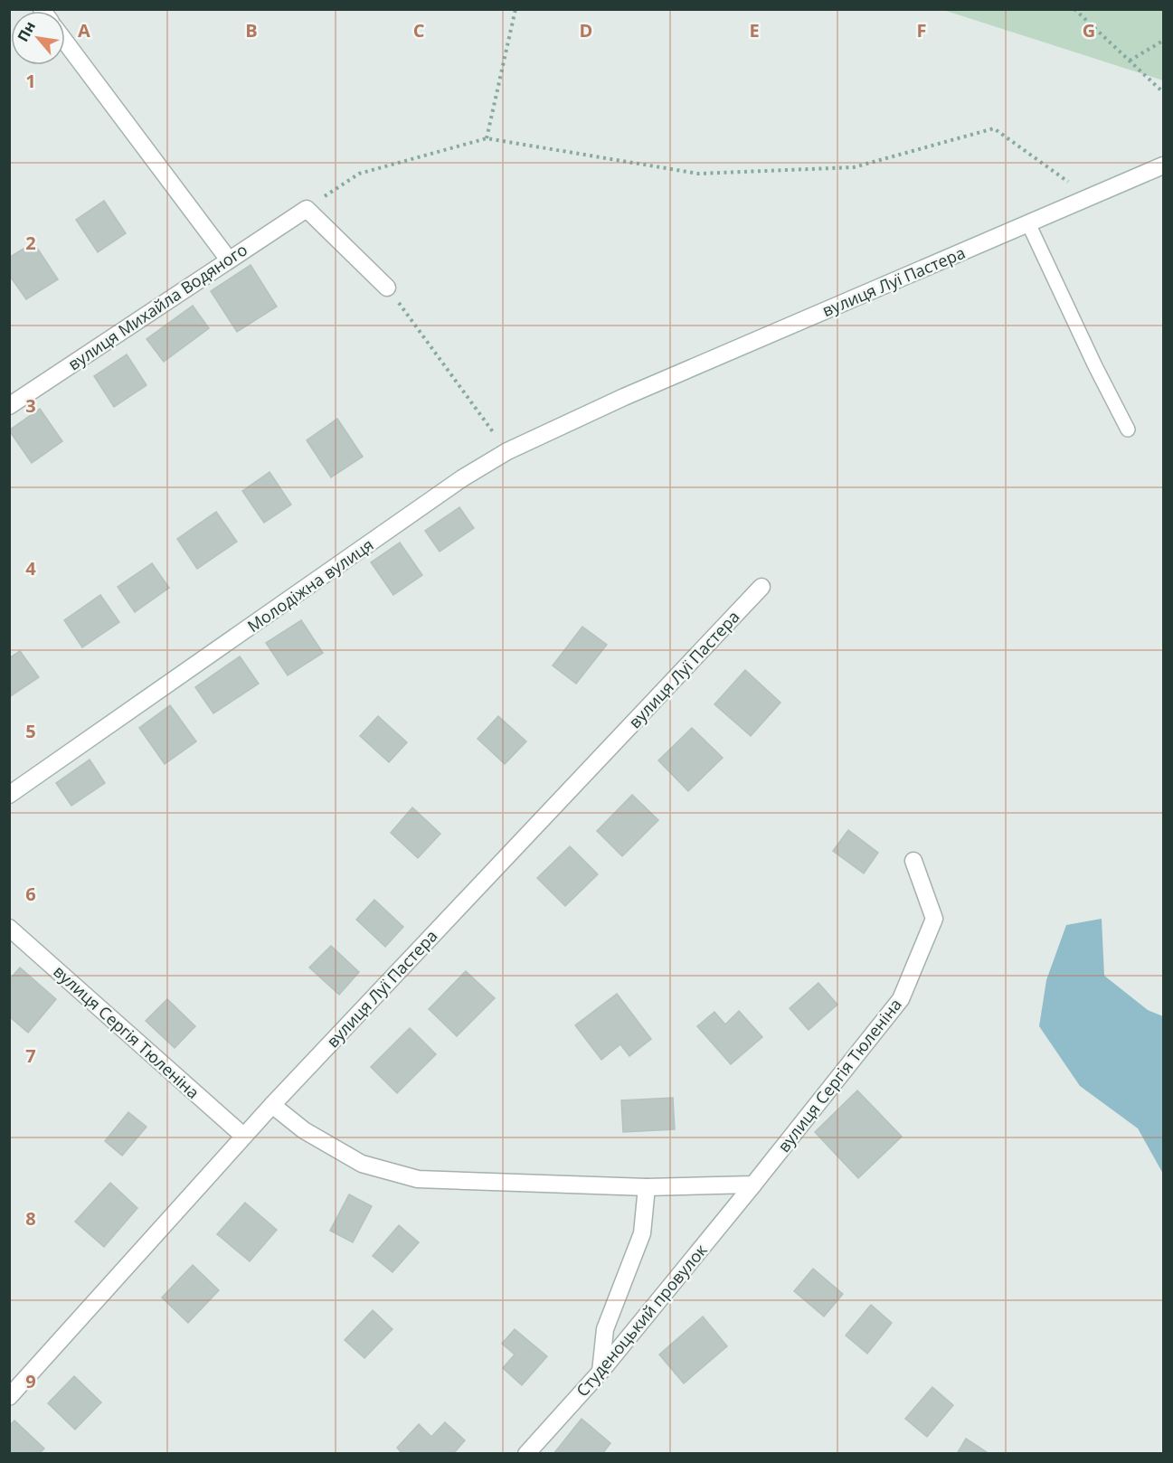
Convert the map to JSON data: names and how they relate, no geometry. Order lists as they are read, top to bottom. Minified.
{"streets":{"street":["вулиця Луї Пастера","вулиця Михайла Водяного","Молодіжна вулиця","вулиця Сергія Тюленіна","Студеноцький провулок"]},"crossings":[["вулиця Луї Пастера","Молодіжна вулиця"],["вулиця Луї Пастера","вулиця Сергія Тюленіна"],["вулиця Сергія Тюленіна","Студеноцький провулок"]],"north":"top left","grid":{"columns":["A","B","C","D","E","F","G"],"rows":["1","2","3","4","5","6","7","8","9"]}}
